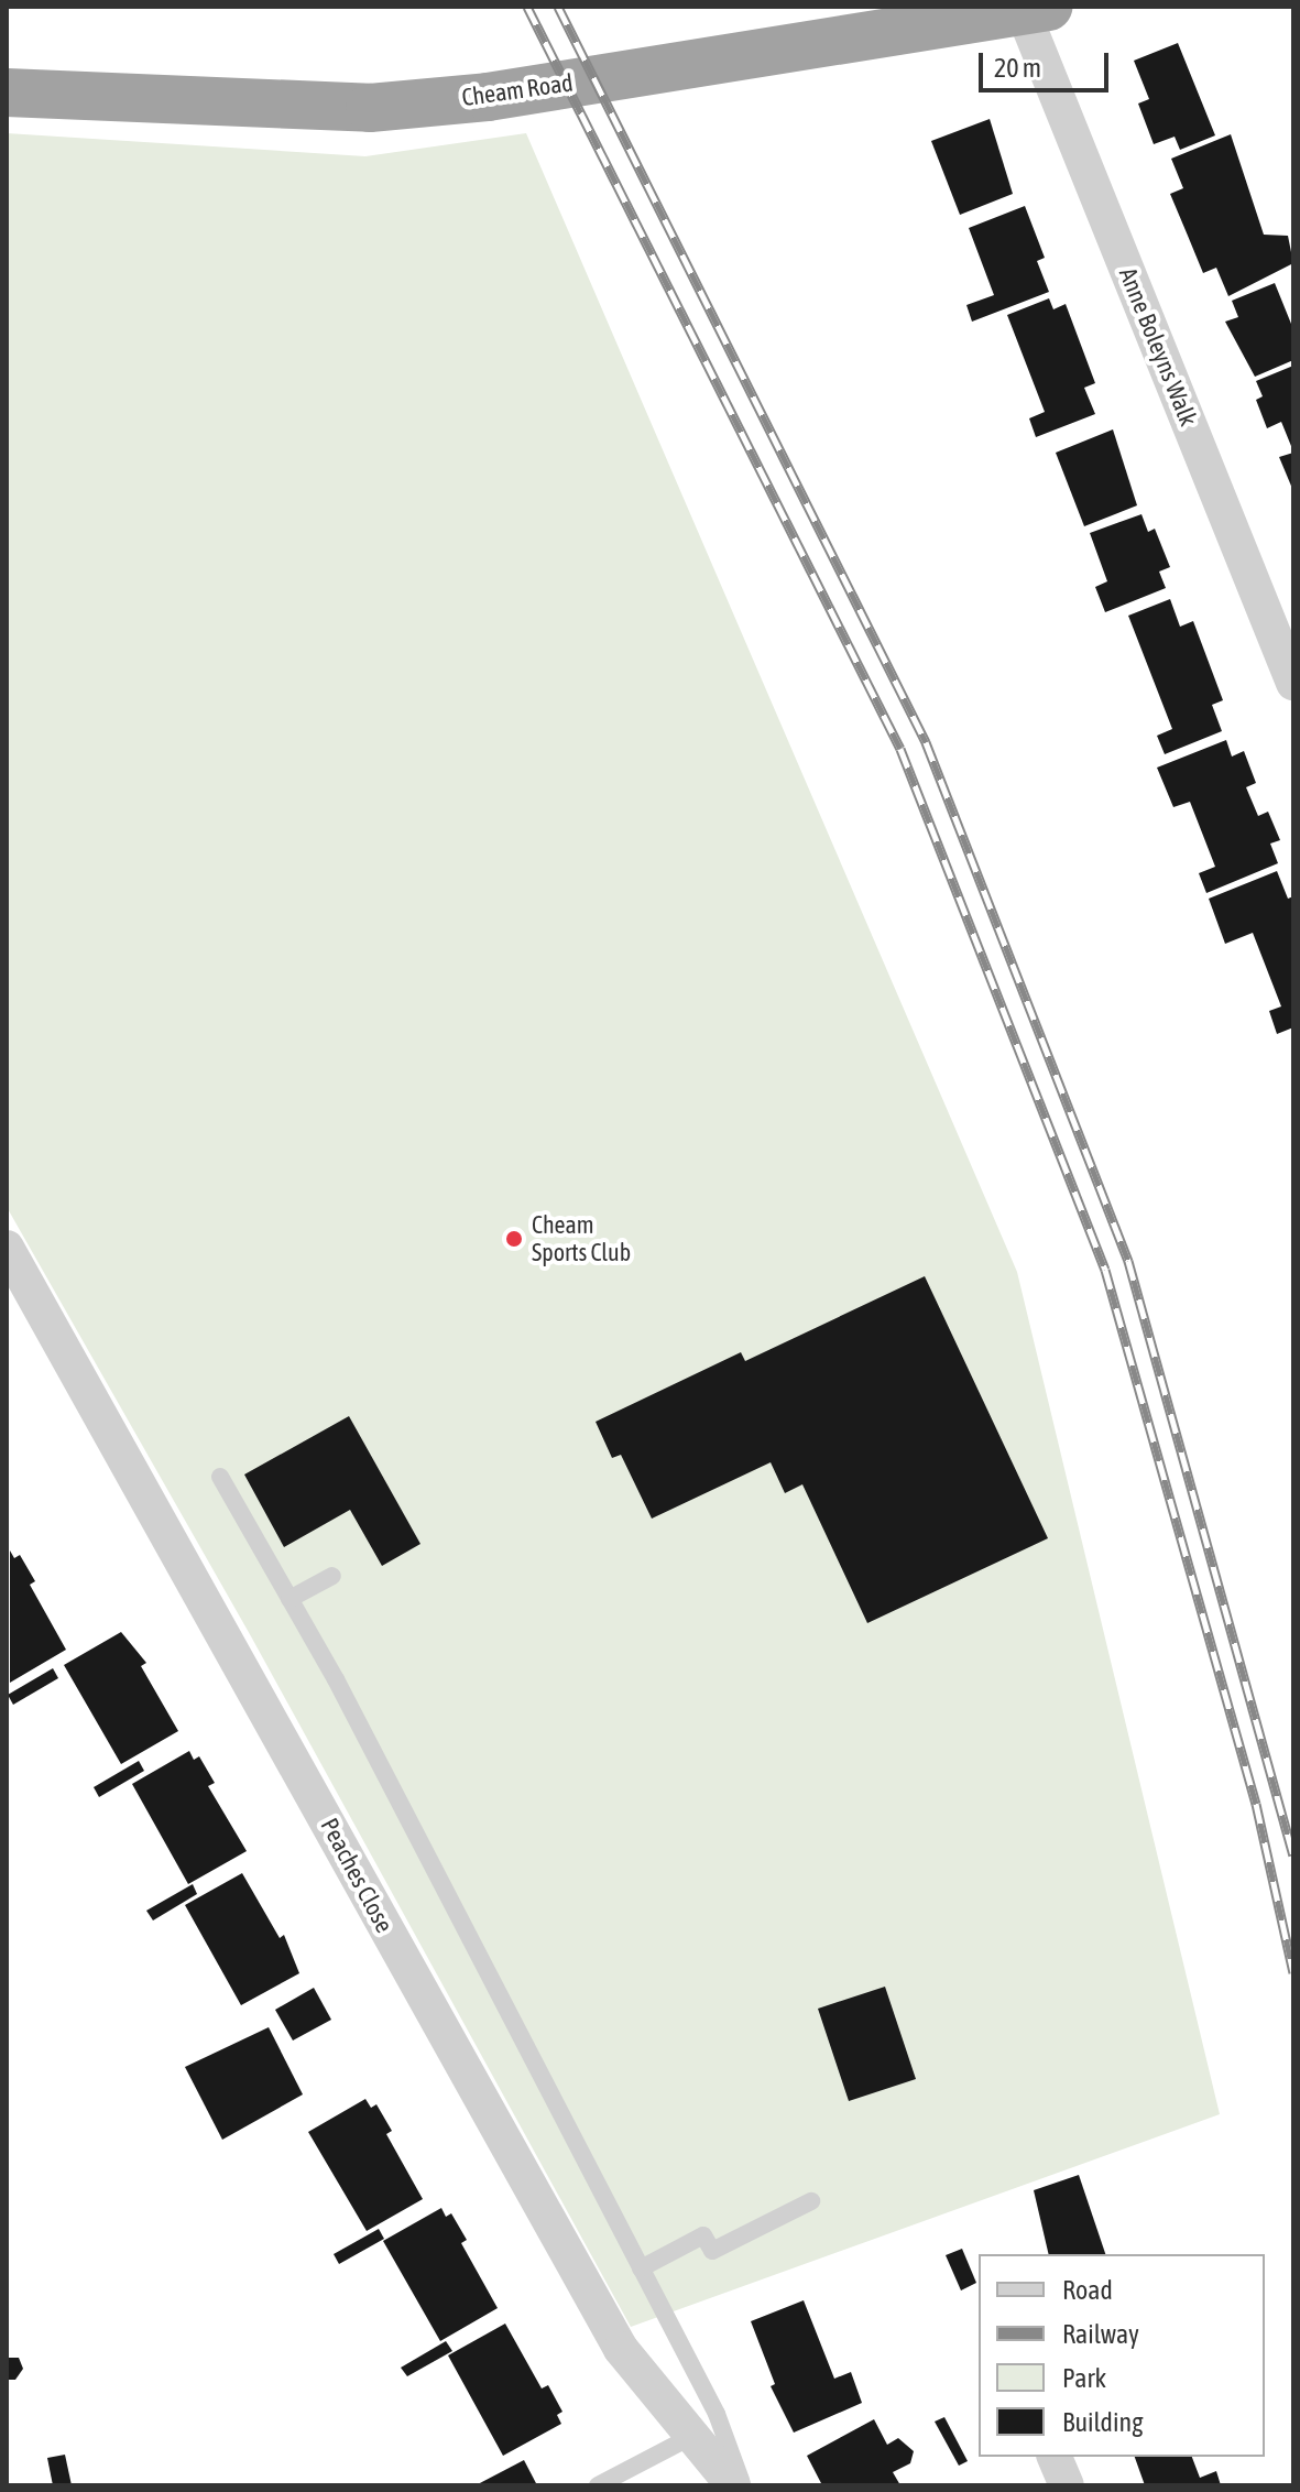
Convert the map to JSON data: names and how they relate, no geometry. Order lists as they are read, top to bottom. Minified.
{"streets":{"highway":["Cheam Road"],"street":["Anne Boleyns Walk","Peaches Close"]},"crossings":[["Cheam Road","Anne Boleyns Walk"]],"places":["Cheam Sports Club"],"legend":["Road","Railway","Park","Building"],"scale_bar":"20 m"}
